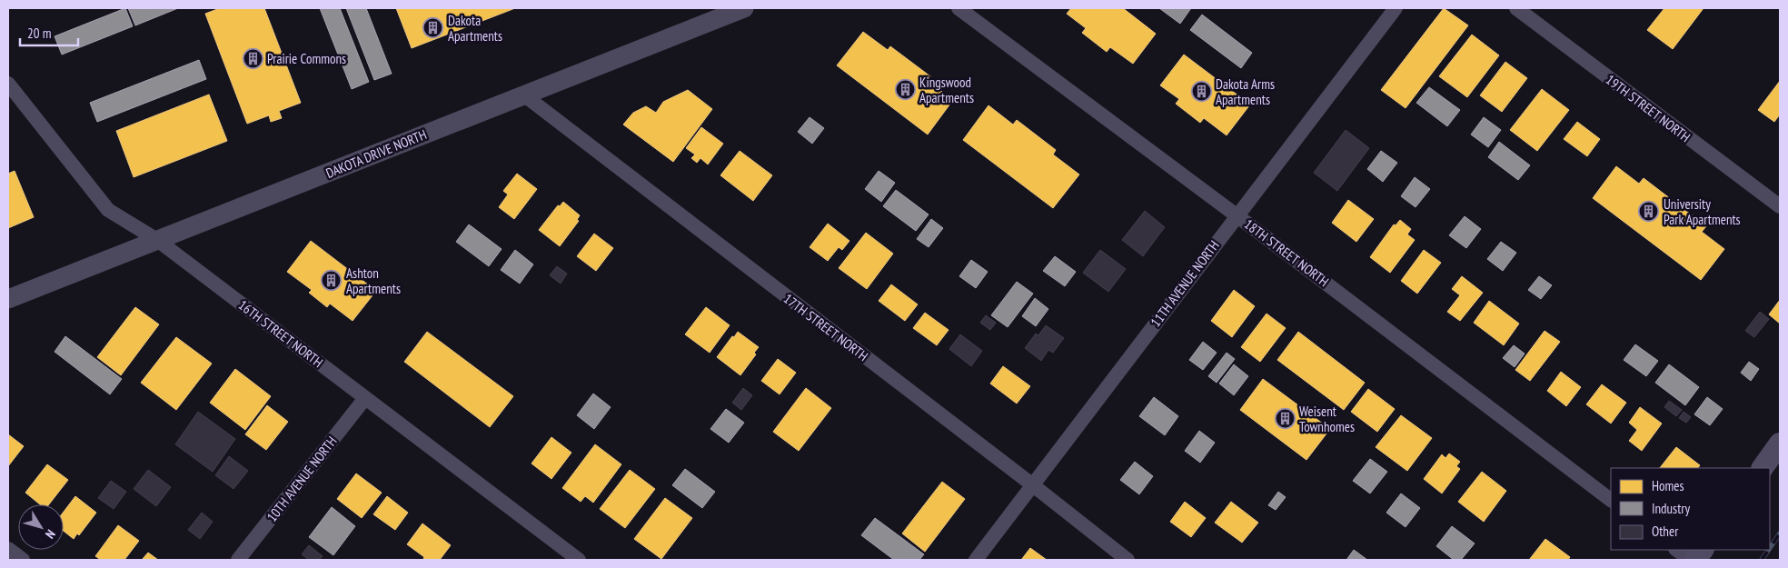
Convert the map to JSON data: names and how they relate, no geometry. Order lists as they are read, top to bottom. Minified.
{"streets":{"street":["19TH STREET NORTH","DAKOTA DRIVE NORTH","18TH STREET NORTH","11TH AVENUE NORTH","17TH STREET NORTH","16TH STREET NORTH","10TH AVENUE NORTH"]},"crossings":[["DAKOTA DRIVE NORTH","17TH STREET NORTH"],["DAKOTA DRIVE NORTH","16TH STREET NORTH"],["18TH STREET NORTH","11TH AVENUE NORTH"],["11TH AVENUE NORTH","17TH STREET NORTH"],["16TH STREET NORTH","10TH AVENUE NORTH"]],"places":{"building":["Dakota Apartments","Prairie Commons","Kingswood Apartments","Dakota Arms Apartments","University Park Apartments","Ashton Apartments","Weisent Townhomes"]},"legend":["Homes","Industry","Other"],"scale_bar":"20 m","north":"bottom right"}
